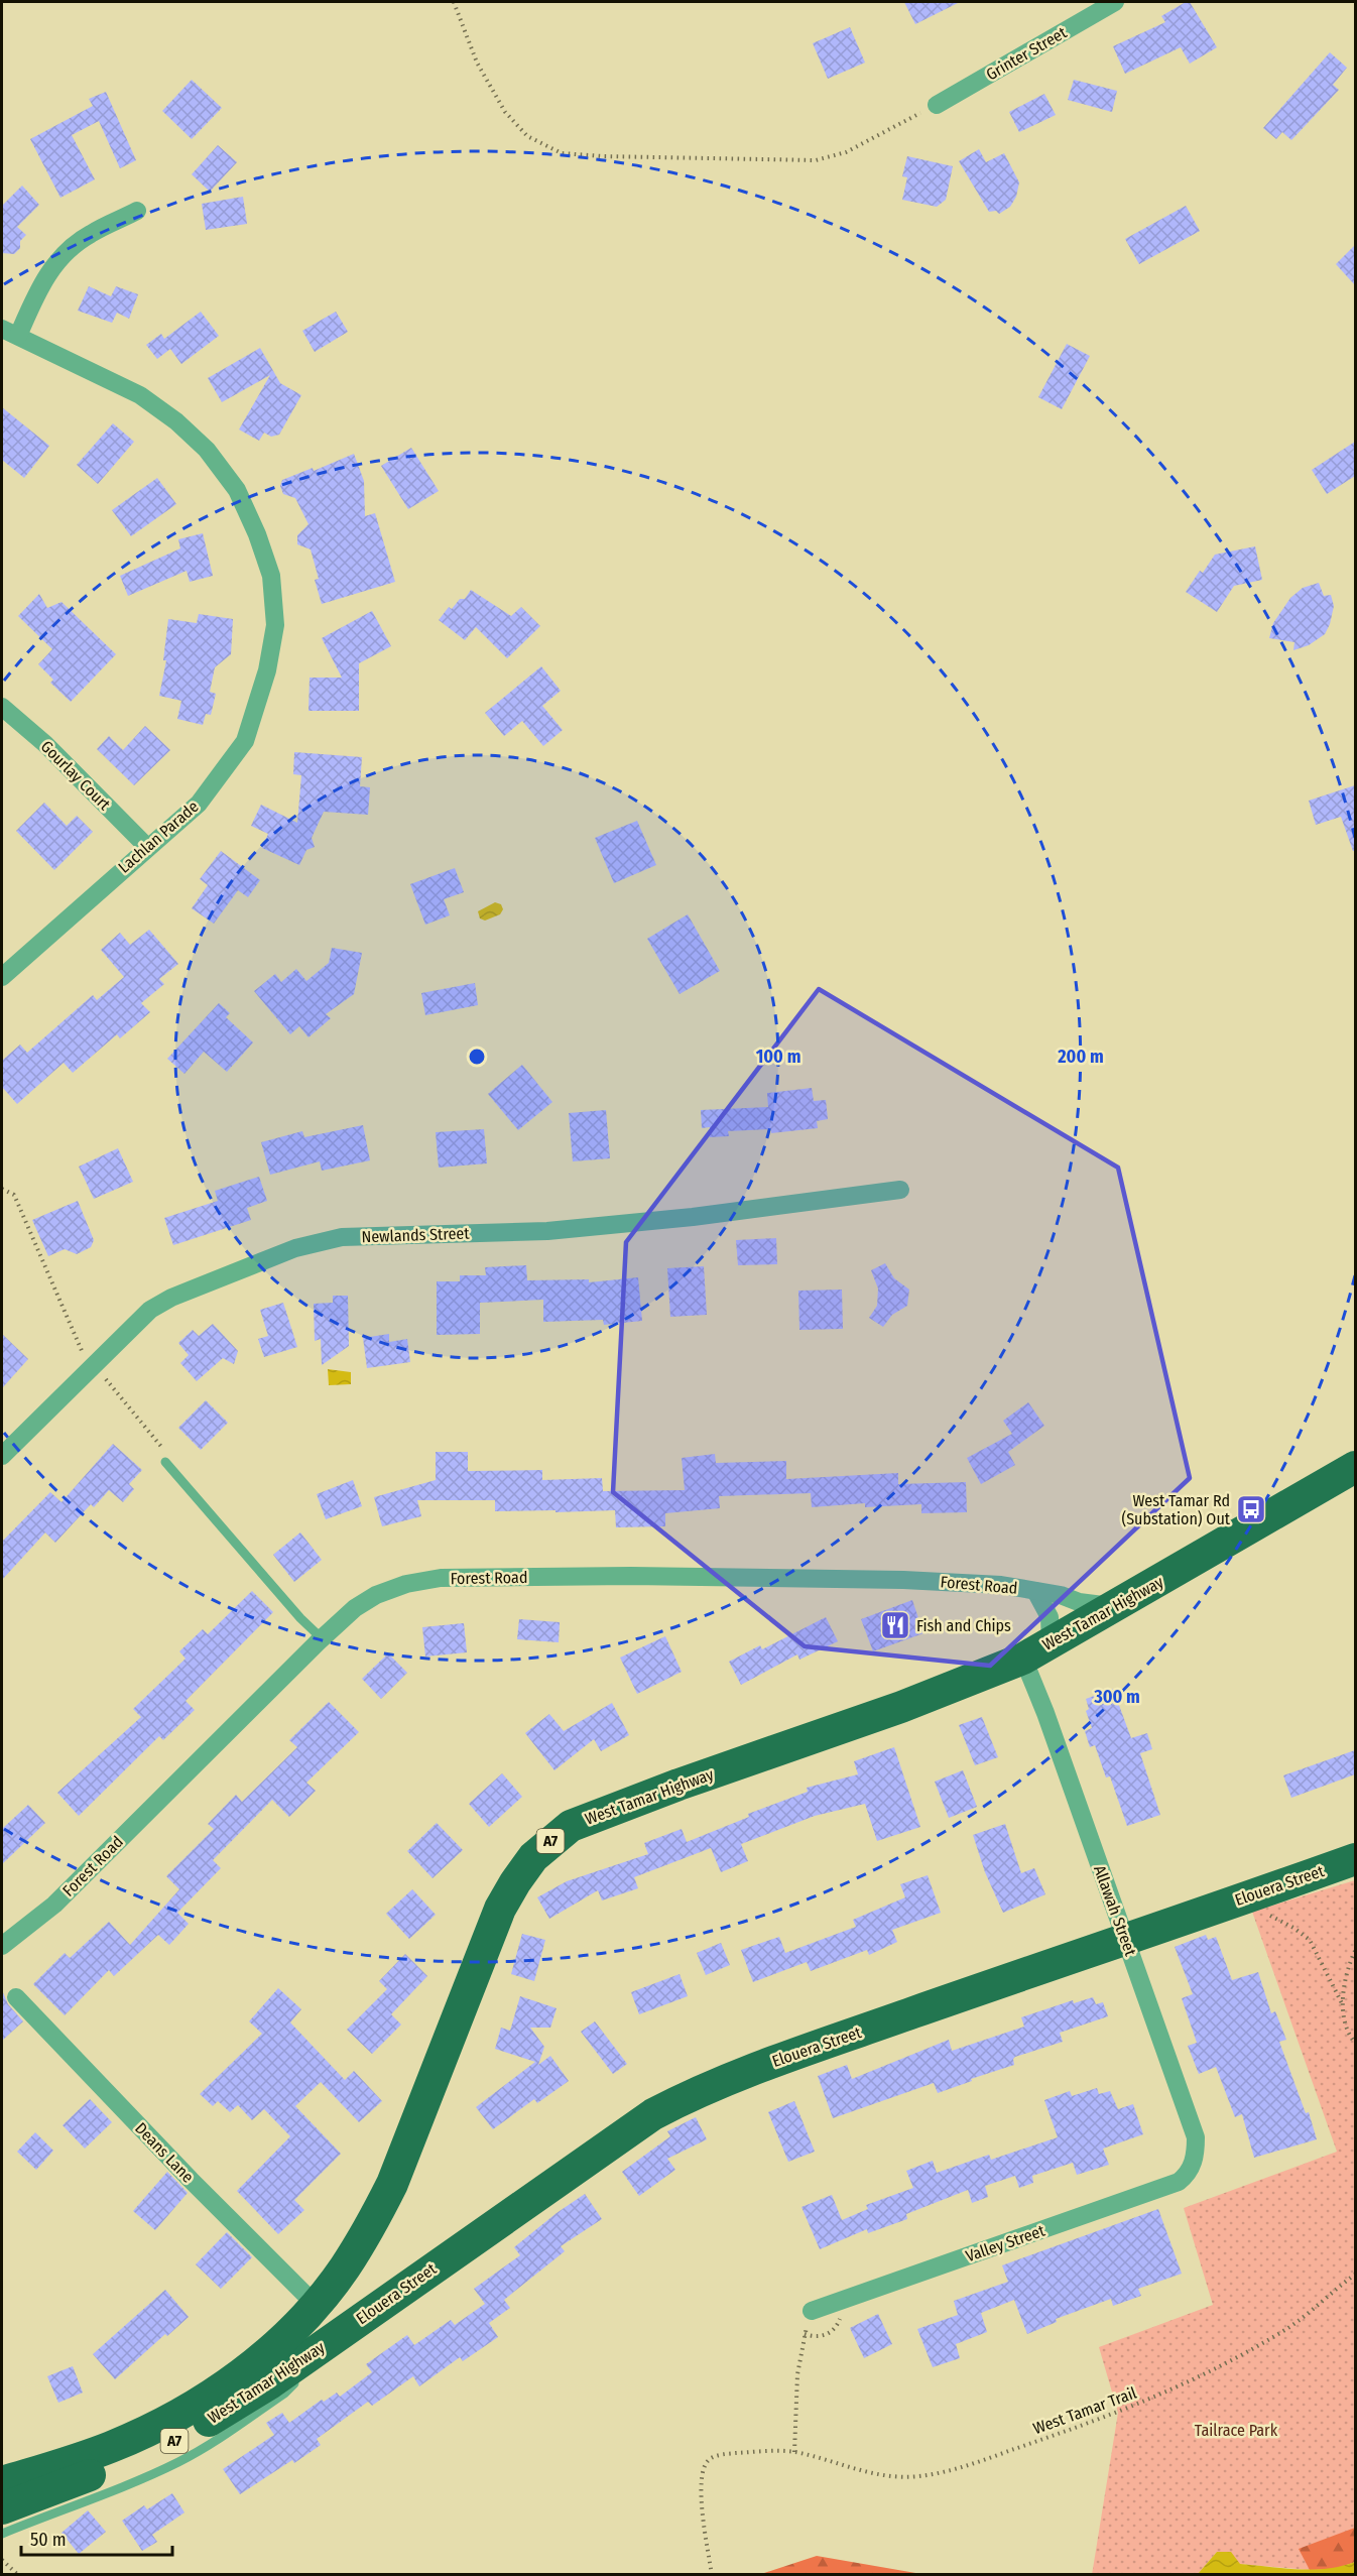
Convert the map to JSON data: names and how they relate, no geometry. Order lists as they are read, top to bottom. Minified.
{"streets":{"highway":["West Tamar Highway","A7","Elouera Street"],"street":["Grinter Street","Gourlay Court","Lachlan Parade","Newlands Street","Forest Road","Allawah Street","Deans Lane","Valley Street"],"path":["West Tamar Trail"]},"crossings":[["Gourlay Court","Lachlan Parade"],["Forest Road","West Tamar Highway"],["West Tamar Highway","Elouera Street"],["West Tamar Highway","Allawah Street"],["West Tamar Highway","Deans Lane"],["Elouera Street","Allawah Street"],["Allawah Street","Valley Street"]],"parks":["Tailrace Park"],"places":{"bus stop":["West Tamar Rd (Substation) Out"],"restaurant":["Fish and Chips"]},"scale_bar":"50 m","rings":["100 m","200 m","300 m"]}
